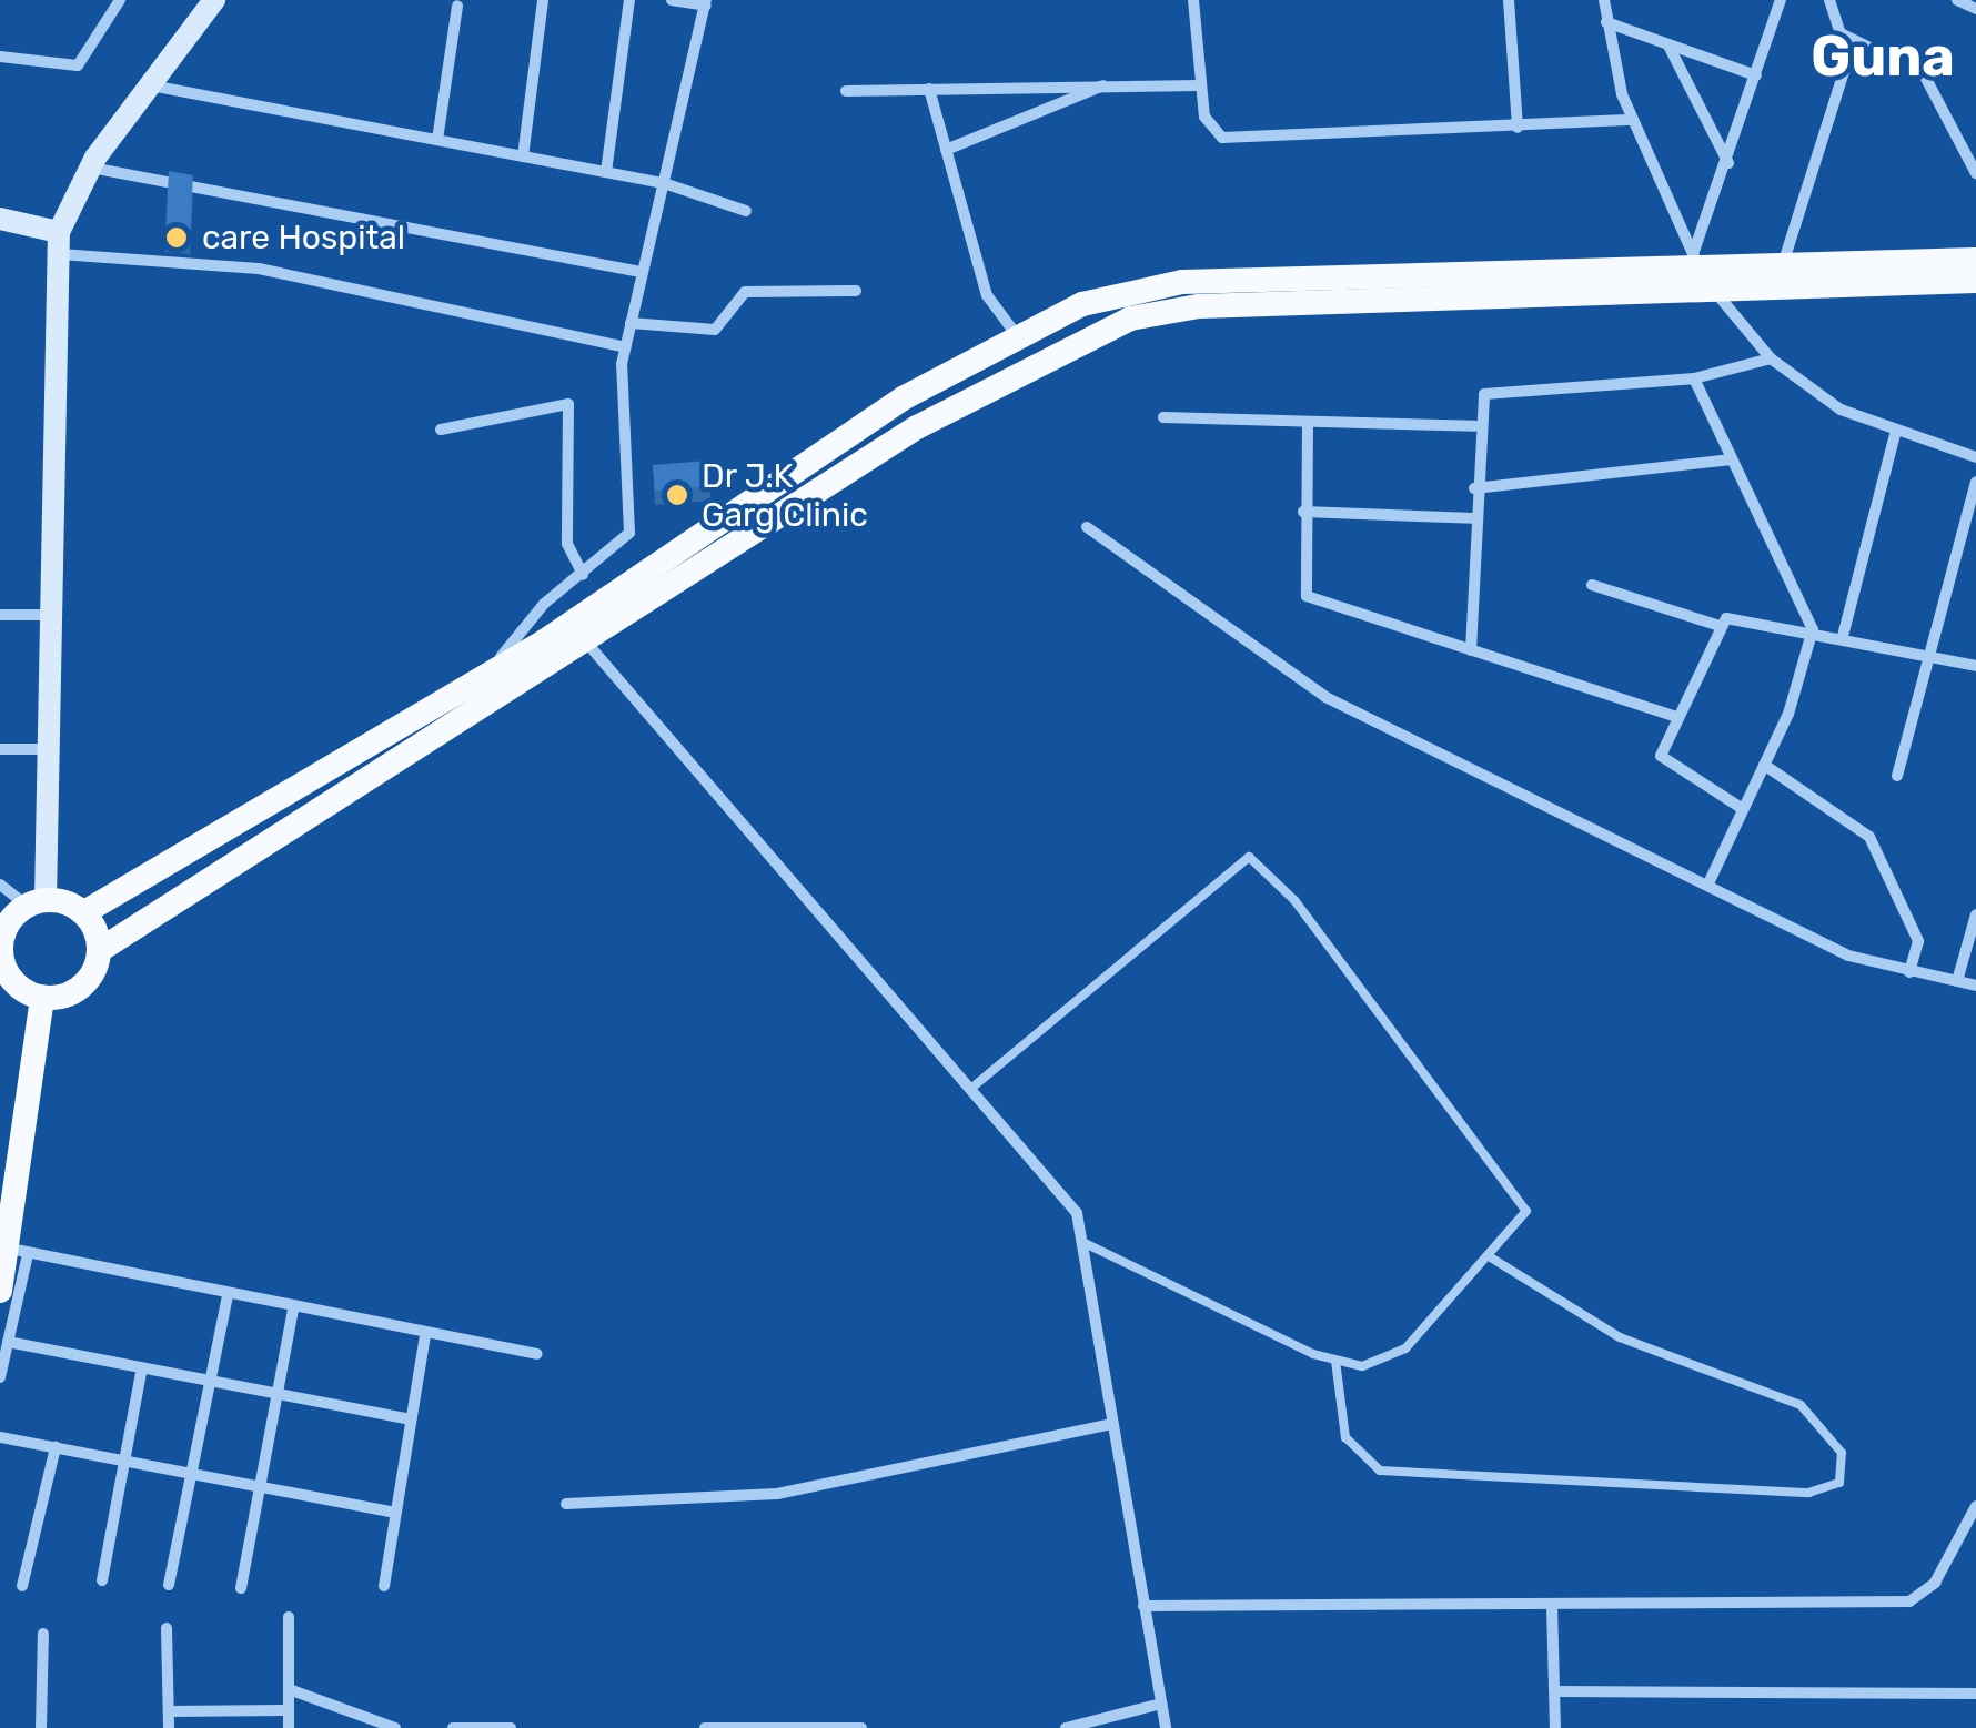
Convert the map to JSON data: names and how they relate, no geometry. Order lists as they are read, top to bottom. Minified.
{"districts":["Guna"],"places":["care Hospital","Dr J.K Garg Clinic"]}
